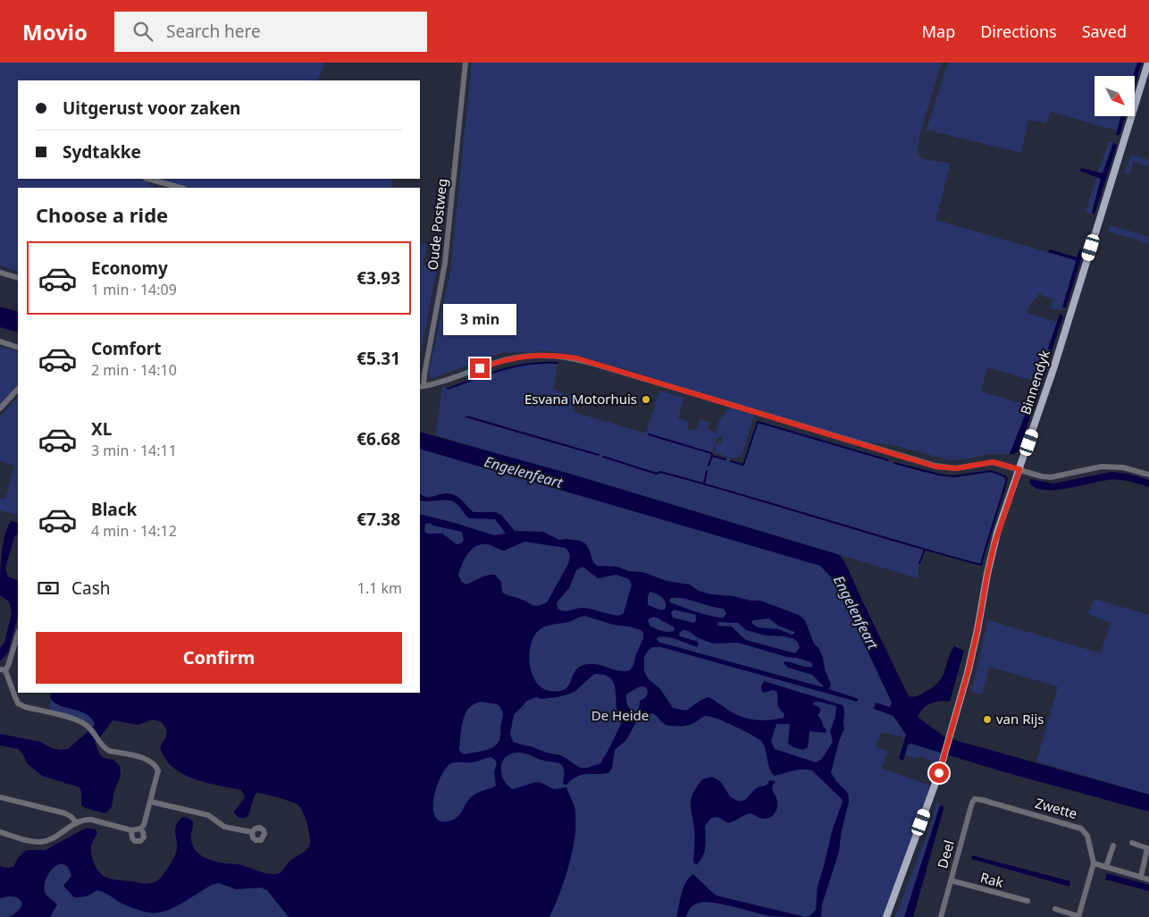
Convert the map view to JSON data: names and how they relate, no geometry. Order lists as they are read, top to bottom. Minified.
{"streets":{"main road":["Binnendyk"],"street":["Oude Postweg","Zwette","Deel","Rak"]},"crossings":[["Zwette","Deel"],["Deel","Rak"]],"water":["Engelenfeart"],"parks":["De Heide"],"places":["Esvana Motorhuis","van Rijs"],"north":"bottom right","page":{"header":"Movio","search":"Search here","nav":["Map","Directions","Saved"],"banner":["Uitgerust voor zaken","Sydtakke"],"heading":"Choose a ride","list":[{"name":"Economy","note":"1 min · 14:09","value":"€3.93"},{"name":"Comfort","note":"2 min · 14:10","value":"€5.31"},{"name":"XL","note":"3 min · 14:11","value":"€6.68"},{"name":"Black","note":"4 min · 14:12","value":"€7.38"}],"bubble":"3 min","pay":["Cash","1.1 km"],"buttons":"Confirm"}}
